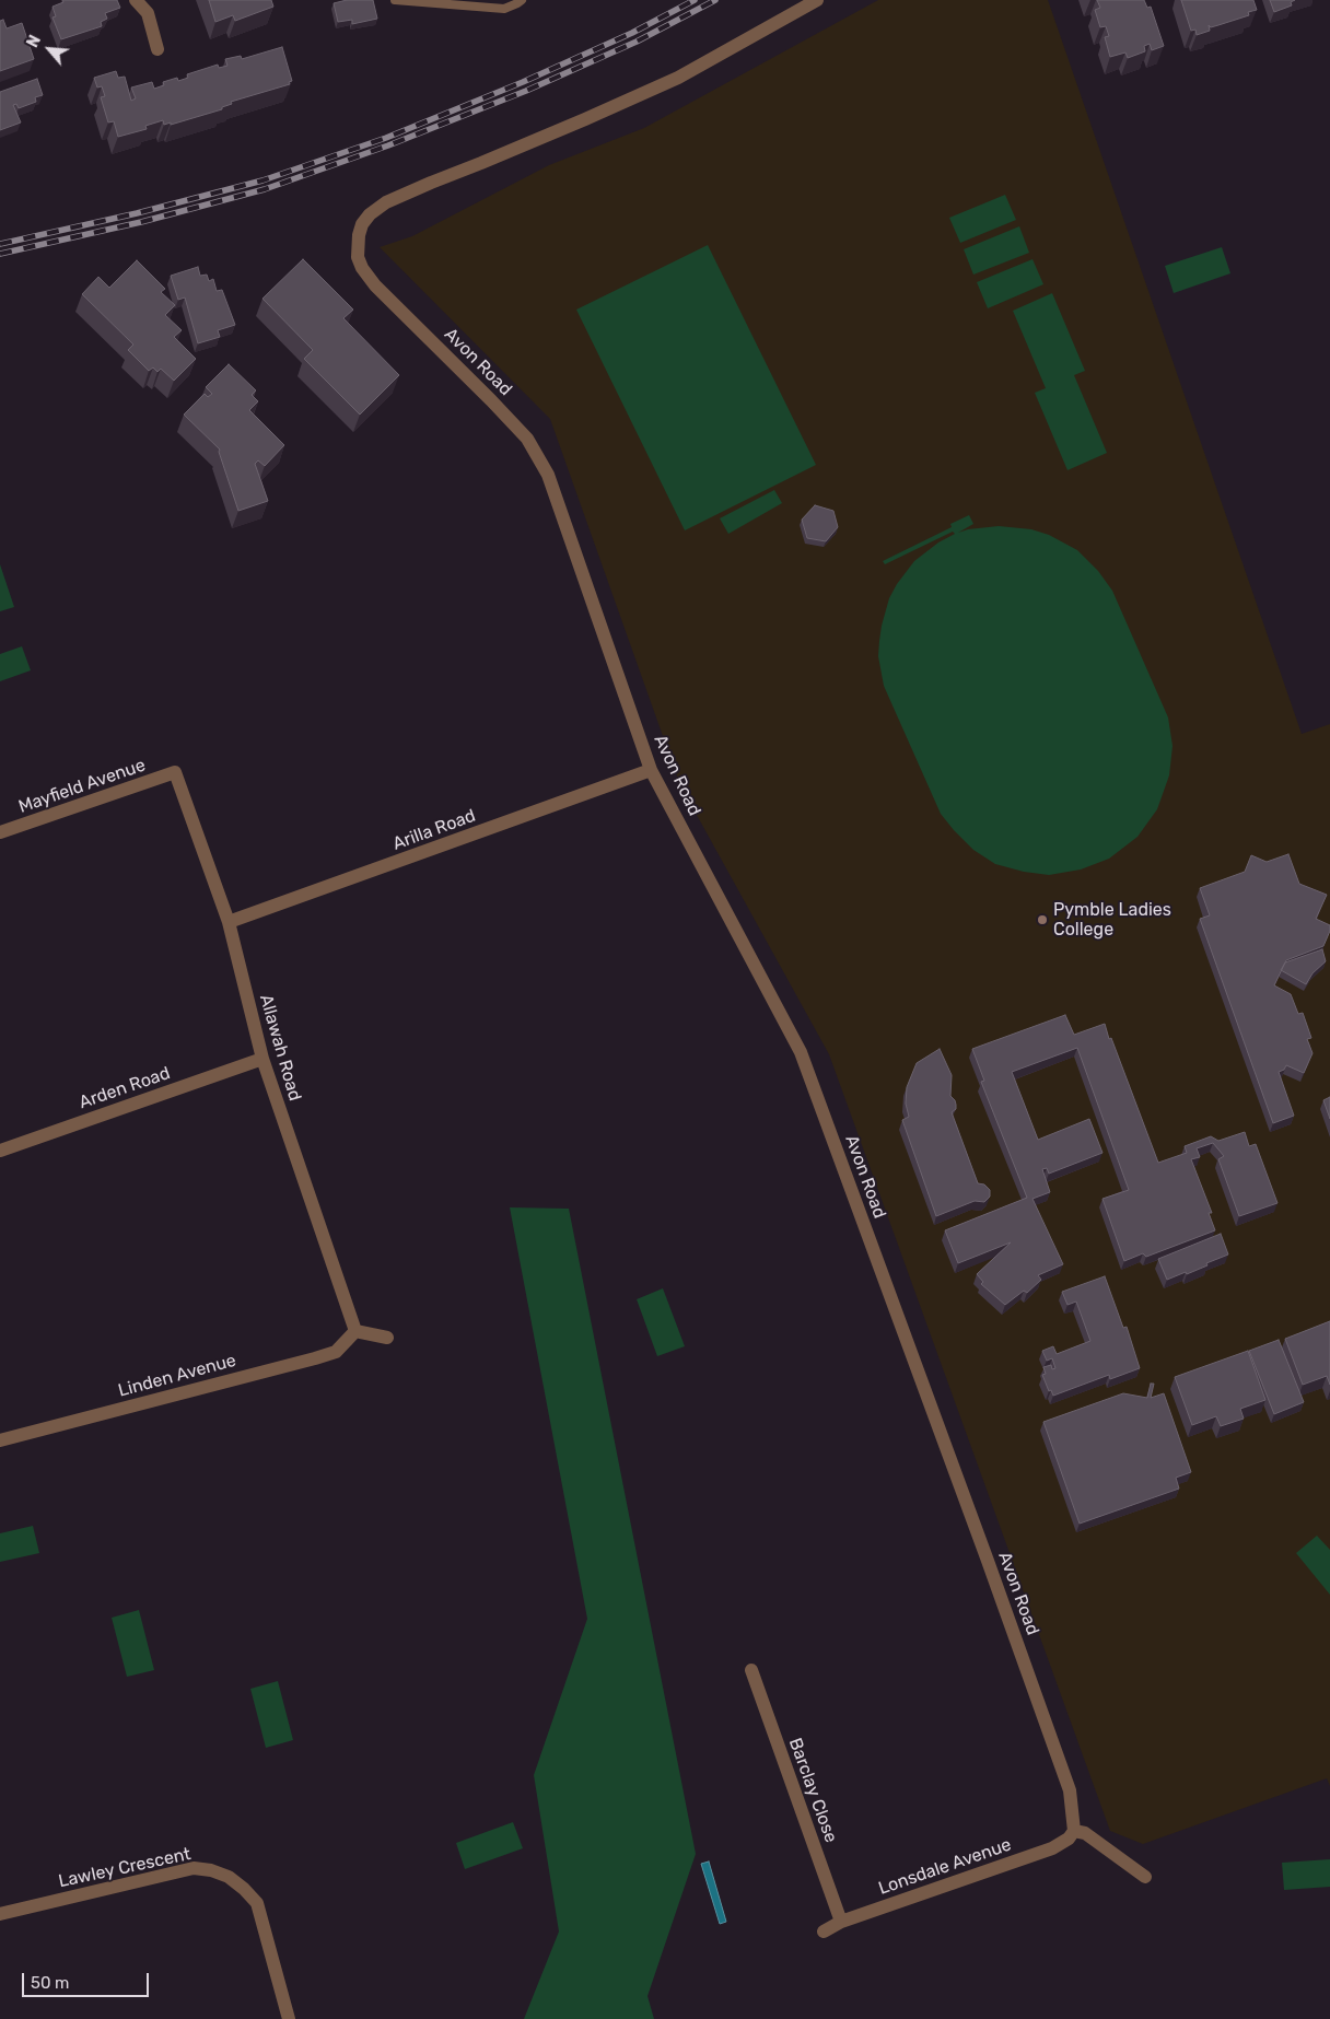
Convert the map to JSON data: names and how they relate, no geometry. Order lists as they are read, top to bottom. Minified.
{"streets":{"street":["Avon Road","Mayfield Avenue","Arilla Road","Allawah Road","Arden Road","Linden Avenue","Barclay Close","Lonsdale Avenue","Lawley Crescent"]},"crossings":[["Avon Road","Arilla Road"],["Avon Road","Lonsdale Avenue"],["Mayfield Avenue","Allawah Road"],["Arilla Road","Allawah Road"],["Allawah Road","Arden Road"],["Allawah Road","Linden Avenue"],["Barclay Close","Lonsdale Avenue"]],"places":["Pymble Ladies College"],"scale_bar":"50 m","north":"top left"}
